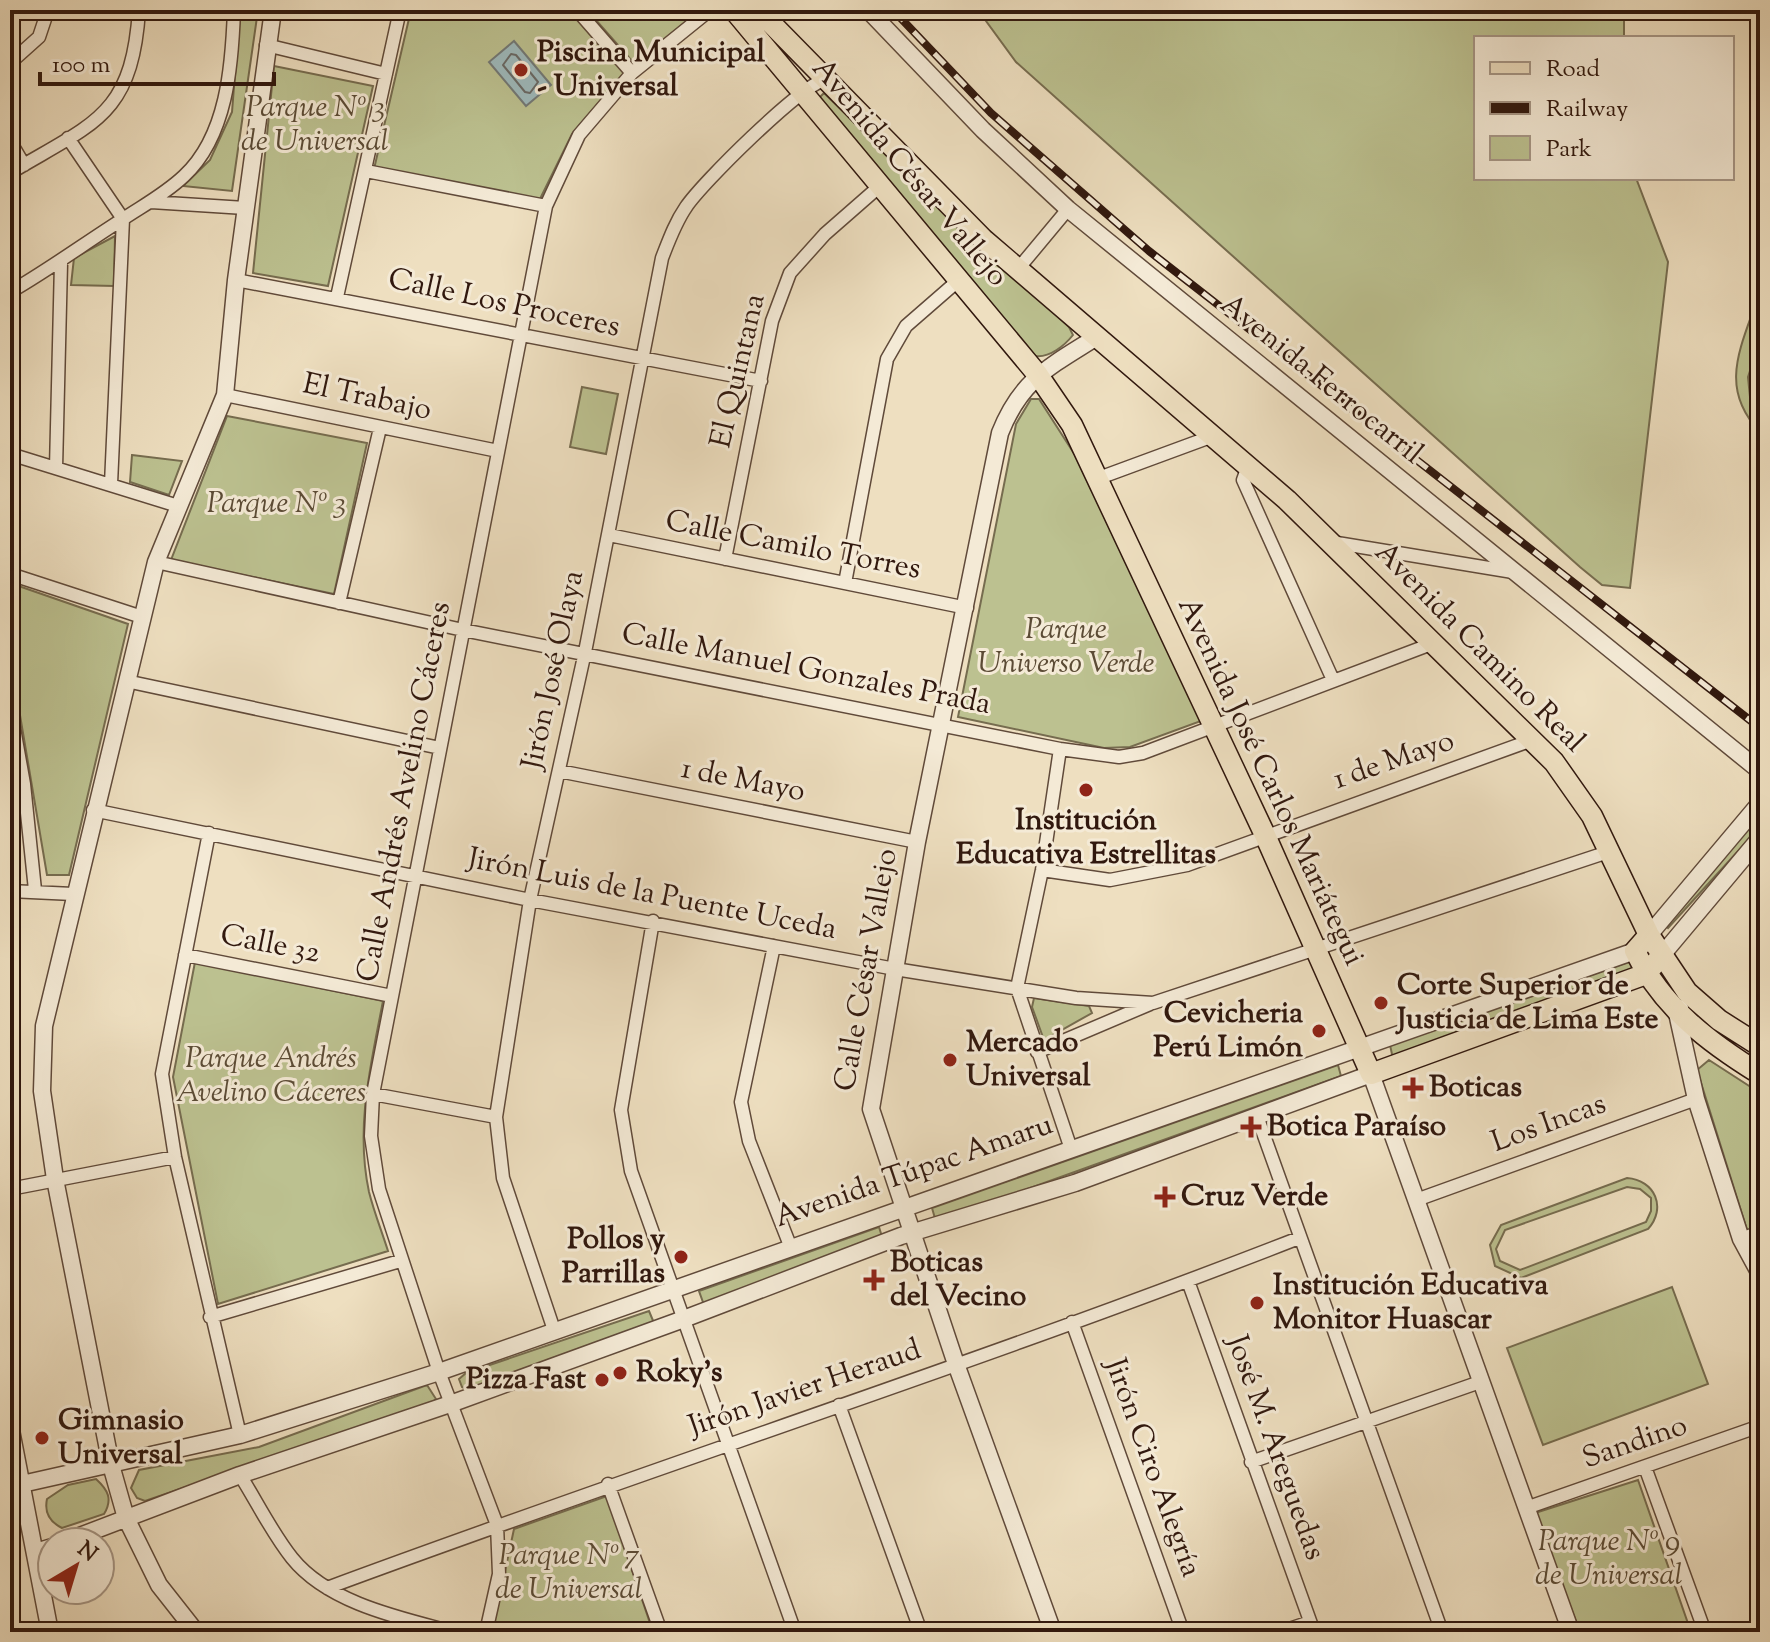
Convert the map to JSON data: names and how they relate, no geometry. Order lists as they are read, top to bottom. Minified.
{"streets":{"main road":["Avenida César Vallejo","Avenida Camino Real","Avenida José Carlos Mariátegui","Avenida Túpac Amaru"],"street":["Calle Los Proceres","El Quintana","Avenida Ferrocarril","El Trabajo","Calle Camilo Torres","Jirón José Olaya","Calle Manuel Gonzales Prada","1 de Mayo","Calle Andrés Avelino Cáceres","Jirón Luis de la Puente Uceda","Calle 32","Calle César Vallejo","Los Incas","Jirón Javier Heraud","Sandino","José M. Areguedas","Jirón Ciro Alegría"]},"crossings":[["Avenida César Vallejo","El Quintana"],["Avenida César Vallejo","Avenida Camino Real"],["Avenida César Vallejo","Jirón José Olaya"],["Avenida César Vallejo","Avenida José Carlos Mariátegui"],["Avenida César Vallejo","Calle César Vallejo"],["Calle Los Proceres","El Quintana"],["Calle Los Proceres","Jirón José Olaya"],["Calle Los Proceres","Calle Andrés Avelino Cáceres"],["El Quintana","Calle Camilo Torres"],["El Trabajo","Calle Andrés Avelino Cáceres"],["Calle Camilo Torres","Jirón José Olaya"],["Calle Camilo Torres","Calle César Vallejo"],["Avenida Camino Real","Calle Manuel Gonzales Prada"],["Avenida Camino Real","1 de Mayo"],["Avenida Camino Real","Jirón Luis de la Puente Uceda"],["Avenida Camino Real","Calle César Vallejo"],["Avenida Camino Real","Avenida Túpac Amaru"],["Jirón José Olaya","Calle Manuel Gonzales Prada"],["Jirón José Olaya","1 de Mayo"],["Jirón José Olaya","Jirón Luis de la Puente Uceda"],["Jirón José Olaya","Avenida Túpac Amaru"],["Calle Manuel Gonzales Prada","Avenida José Carlos Mariátegui"],["Calle Manuel Gonzales Prada","Calle Andrés Avelino Cáceres"],["Calle Manuel Gonzales Prada","Calle César Vallejo"],["1 de Mayo","Avenida José Carlos Mariátegui"],["1 de Mayo","Calle César Vallejo"],["Avenida José Carlos Mariátegui","Jirón Luis de la Puente Uceda"],["Avenida José Carlos Mariátegui","Calle César Vallejo"],["Avenida José Carlos Mariátegui","Los Incas"],["Avenida José Carlos Mariátegui","Avenida Túpac Amaru"],["Avenida José Carlos Mariátegui","Sandino"],["Calle Andrés Avelino Cáceres","Jirón Luis de la Puente Uceda"],["Calle Andrés Avelino Cáceres","Calle 32"],["Calle Andrés Avelino Cáceres","Avenida Túpac Amaru"],["Calle Andrés Avelino Cáceres","Jirón Javier Heraud"],["Jirón Luis de la Puente Uceda","Calle César Vallejo"],["Calle César Vallejo","Avenida Túpac Amaru"],["Calle César Vallejo","Jirón Javier Heraud"],["Jirón Javier Heraud","José M. Areguedas"],["Jirón Javier Heraud","Jirón Ciro Alegría"]],"parks":["Parque Nº 3 de Universal","Parque Nº 3","Parque Universo Verde","Parque Andrés Avelino Cáceres","Parque Nº 9 de Universal","Parque Nº 7 de Universal"],"places":{"other":["Piscina Municipal - Universal","Institución Educativa Estrellitas","Corte Superior de Justicia de Lima Este","Cevicheria Perú Limón","Mercado Universal","Pollos y Parrillas","Institución Educativa Monitor Huascar","Roky's","Pizza Fast","Gimnasio Universal"],"health":["Boticas","Botica Paraíso","Cruz Verde","Boticas del Vecino"]},"legend":["Road","Railway","Park"],"scale_bar":"100 m","north":"top right"}
